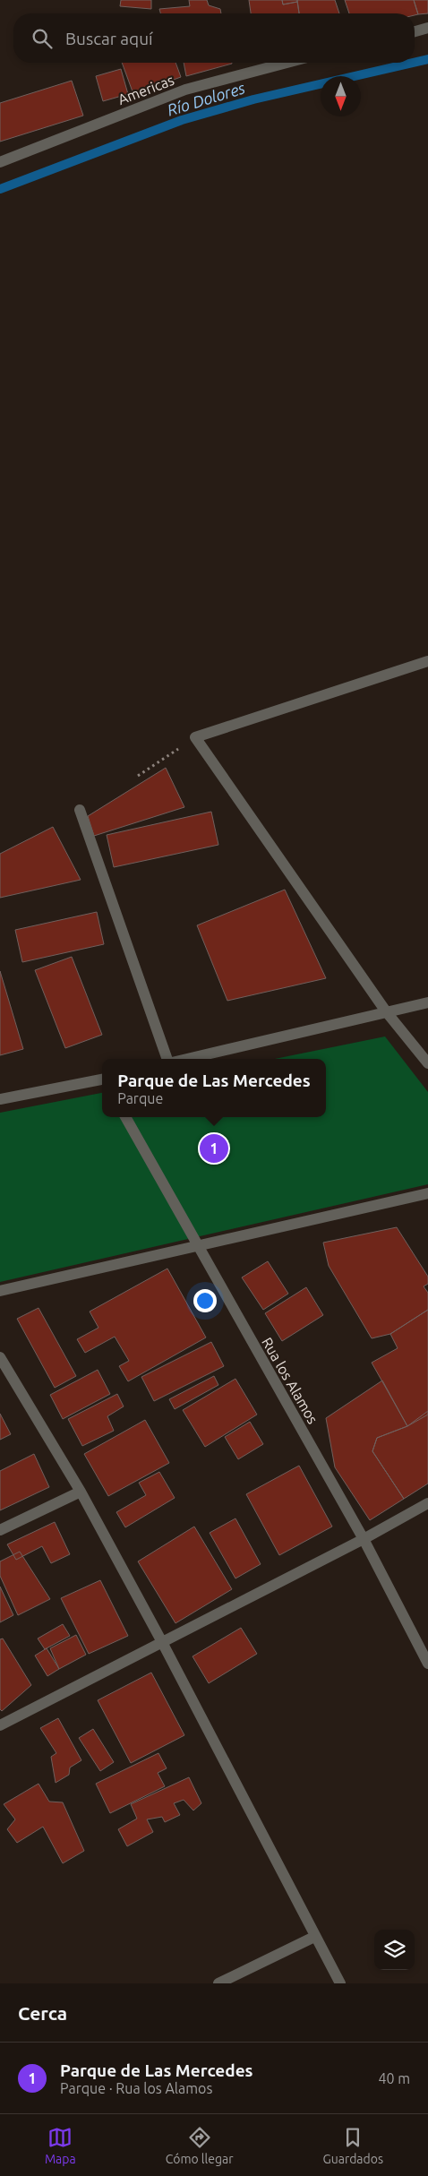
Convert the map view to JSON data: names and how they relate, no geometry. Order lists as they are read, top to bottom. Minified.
{"streets":{"street":["Americas","Rua los Alamos"]},"water":["Río Dolores"],"north":"bottom","page":{"search":"Buscar aquí","popup":["Parque de Las Mercedes","Parque"],"pins":"1","heading":"Cerca","list":[{"mark":"1","name":"Parque de Las Mercedes","note":"Parque · Rua los Alamos","value":"40 m"}],"nav":["Mapa","Cómo llegar","Guardados"]}}
